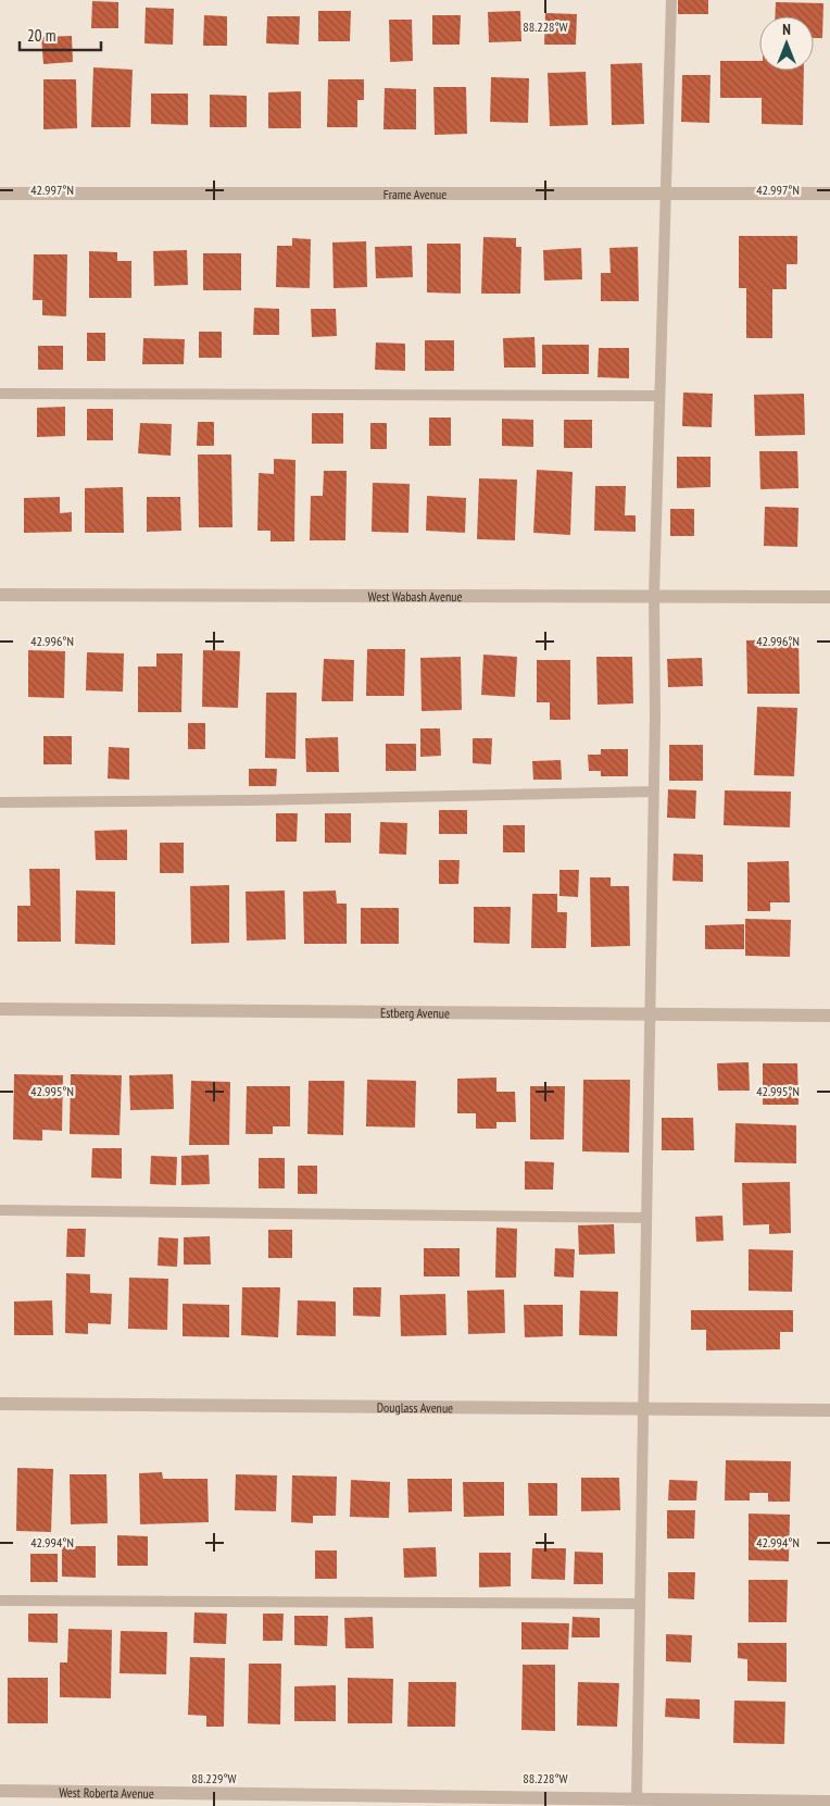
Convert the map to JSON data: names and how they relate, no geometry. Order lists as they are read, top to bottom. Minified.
{"streets":{"street":["Frame Avenue","West Wabash Avenue","Estberg Avenue","Douglass Avenue","West Roberta Avenue"]},"scale_bar":"20 m","north":"top","coordinates":["88.228°W","42.997°N","42.996°N","42.995°N","42.994°N","88.229°W"]}
